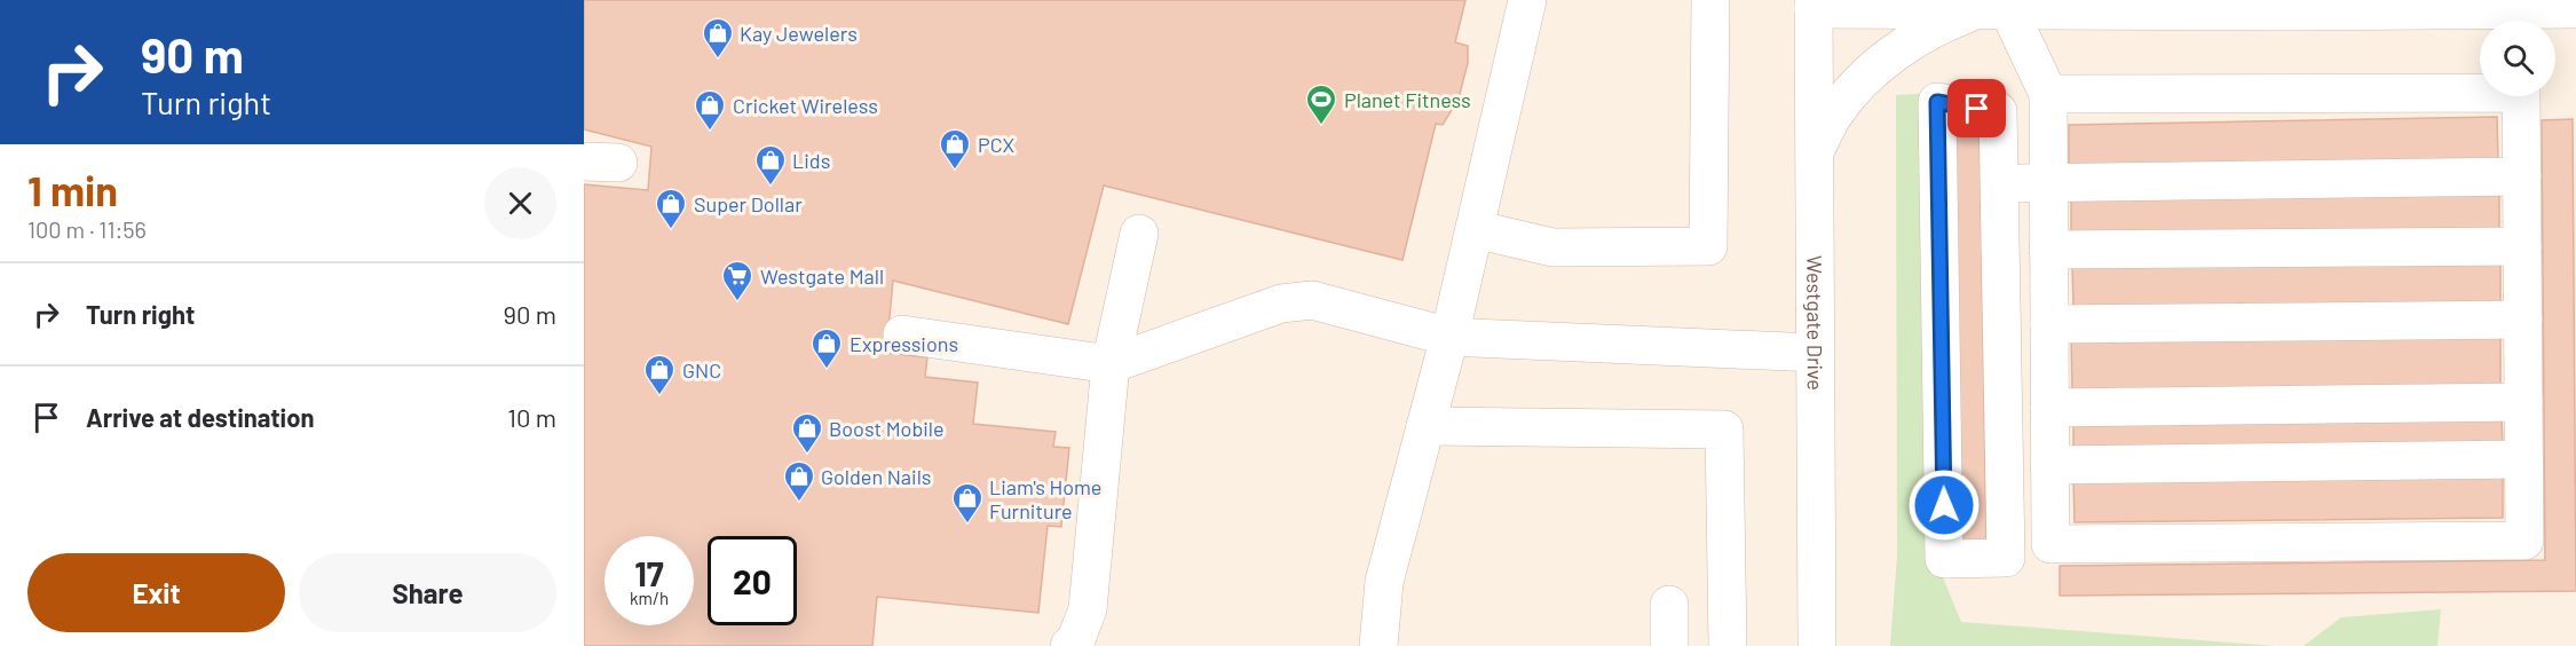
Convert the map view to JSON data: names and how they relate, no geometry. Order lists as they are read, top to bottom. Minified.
{"streets":{"street":["Westgate Drive"]},"places":{"shop":["Kay Jewelers","Cricket Wireless","PCX","Lids","Super Dollar","Expressions","GNC","Boost Mobile","Golden Nails","Liam's Home Furniture"],"sports":["Planet Fitness"],"supermarket":["Westgate Mall"]},"page":{"turn":["90 m","Turn right"],"heading":["1 min","100 m · 11:56"],"list":[{"name":"Turn right","value":"90 m"},{"name":"Arrive at destination","value":"10 m"}],"speed":"17 km/h","limit":"20","buttons":["Exit","Share"]}}
